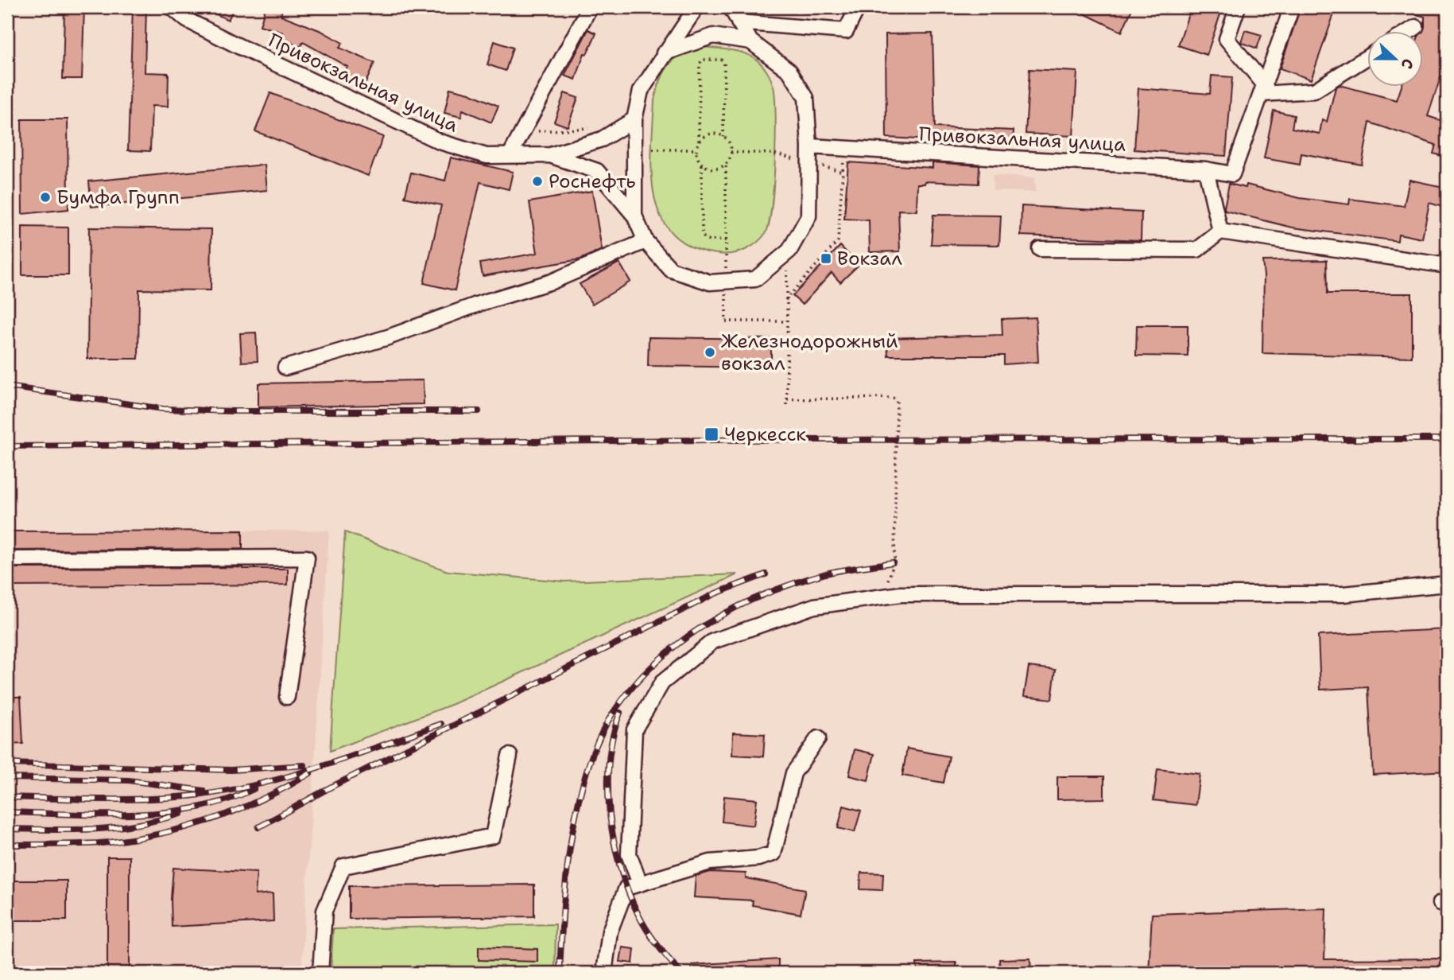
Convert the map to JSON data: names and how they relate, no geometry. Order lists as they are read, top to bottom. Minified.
{"streets":{"street":["Привокзальная улица"]},"places":{"other":["Роснефть","Бумфа Групп","Железнодорожный вокзал"],"transit":["Вокзал","Черкесск"]},"north":"right"}
